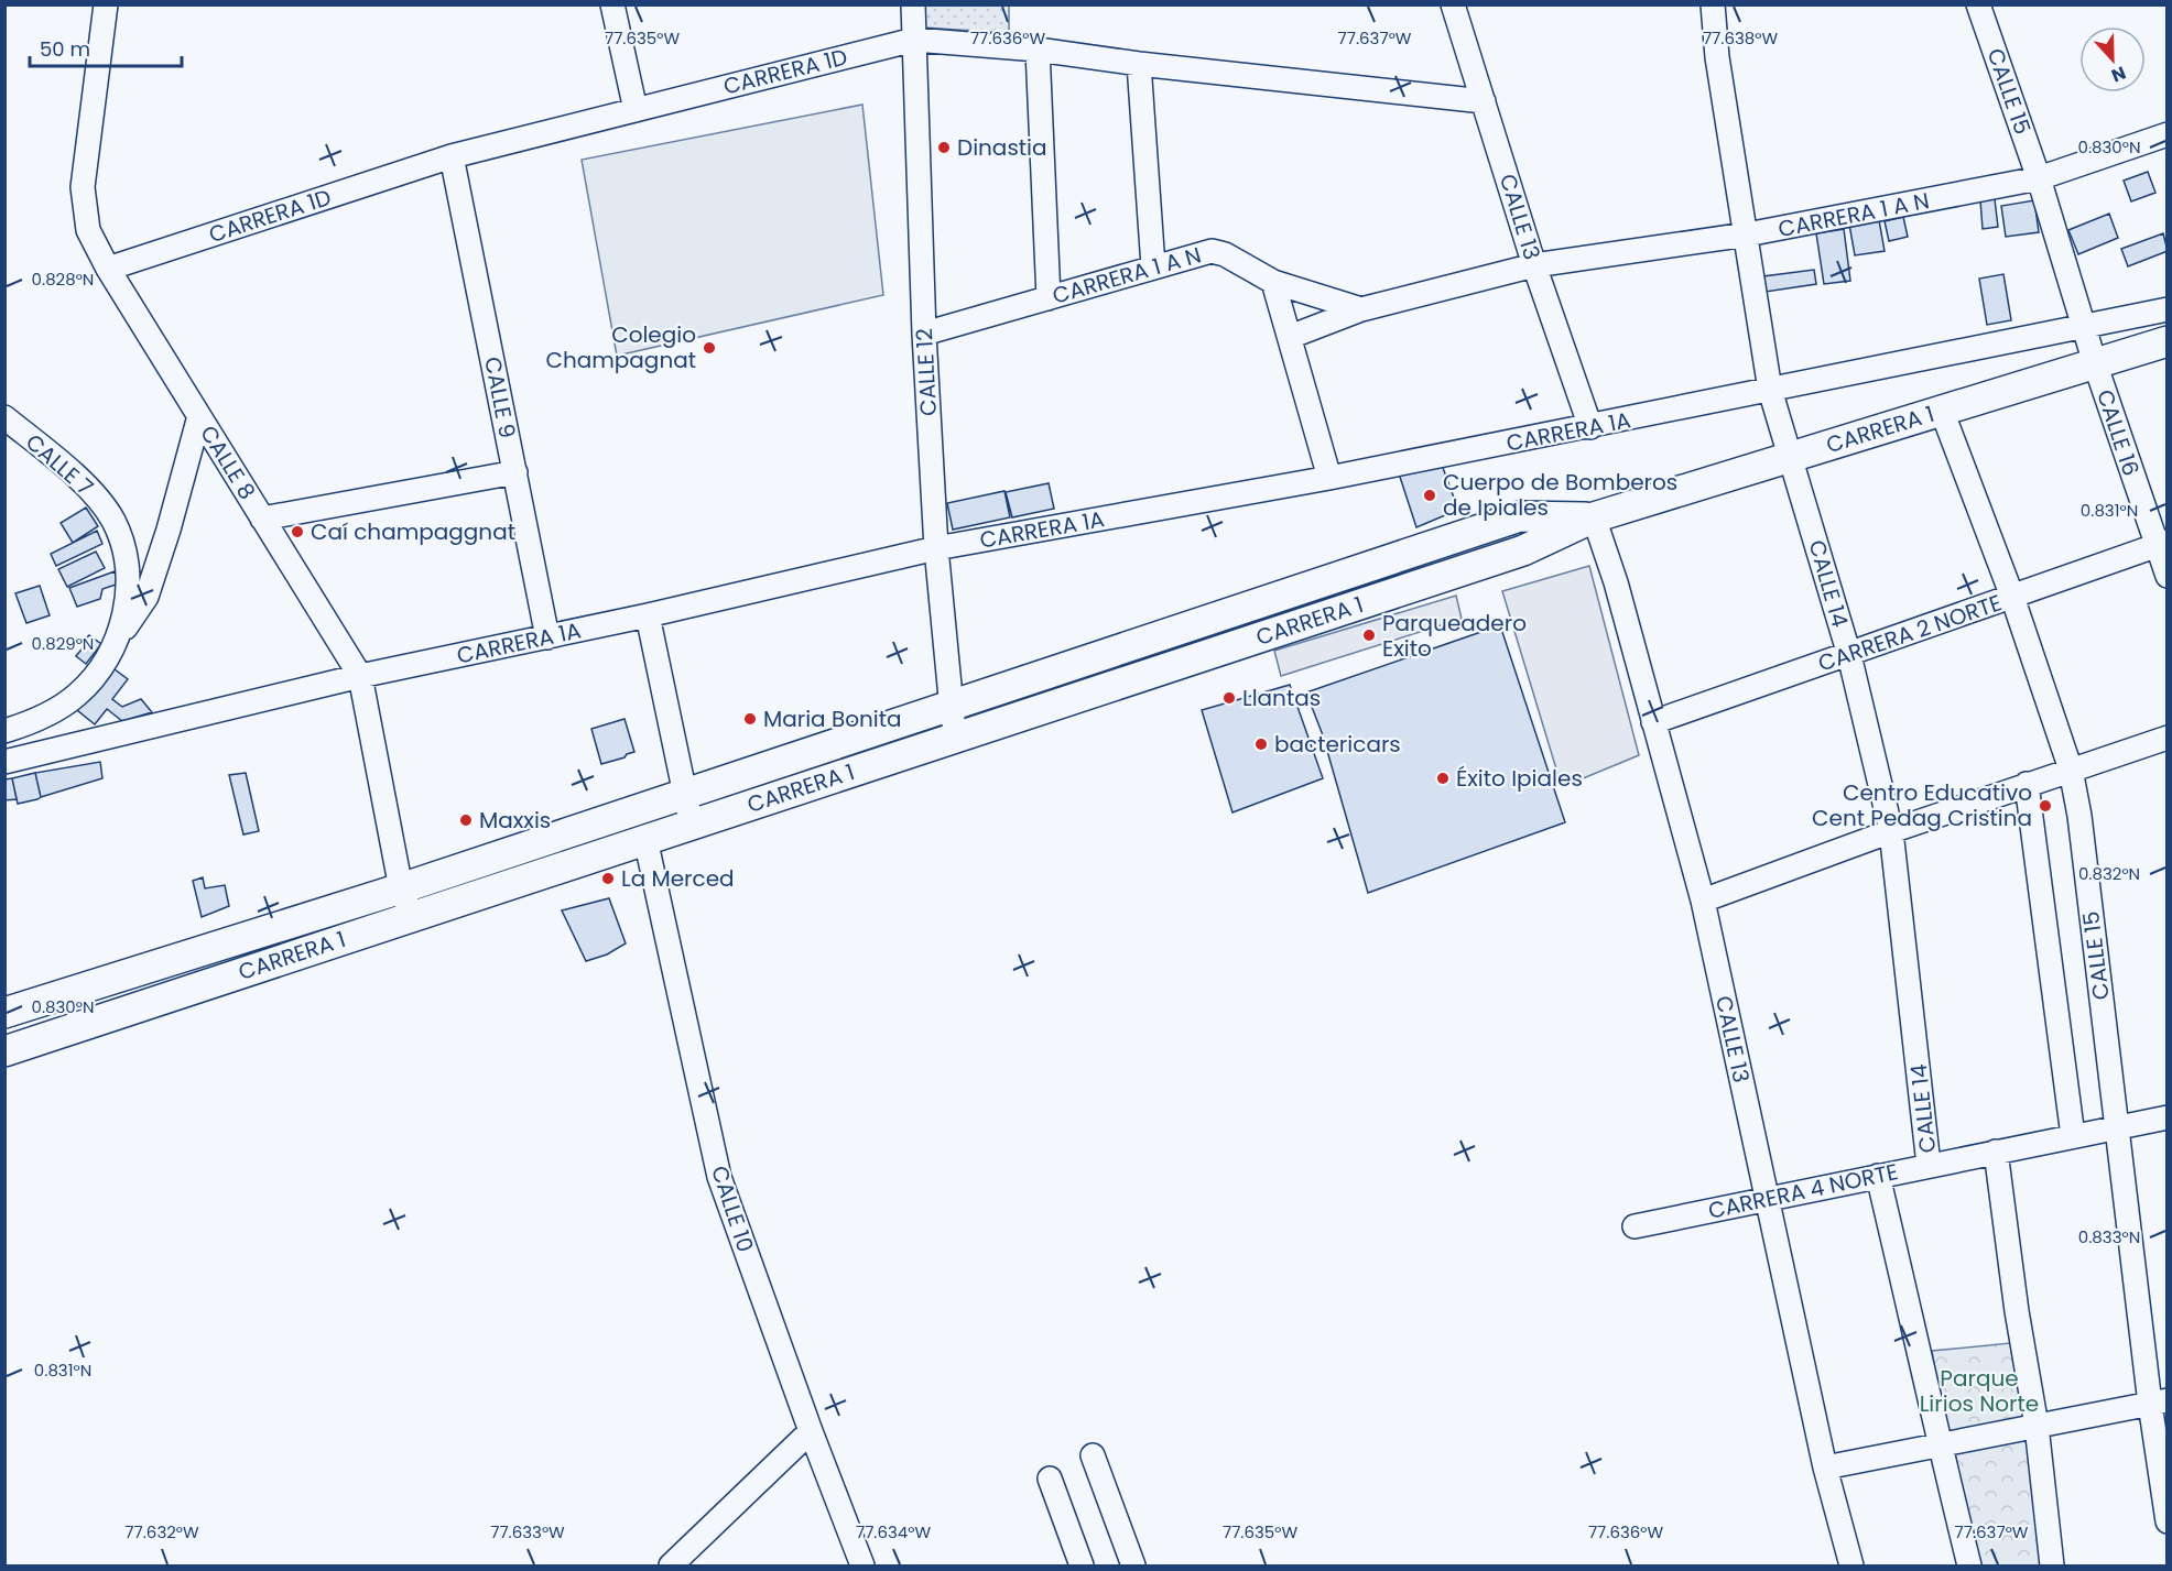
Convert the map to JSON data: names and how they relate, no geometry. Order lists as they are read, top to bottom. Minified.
{"streets":{"main road":["CARRERA 1"],"street":["CARRERA 1D","CALLE 15","CARRERA 1 A N","CALLE 13","CALLE 12","CALLE 9","CARRERA 1A","CALLE 16","CALLE 8","CALLE 7","CALLE 14","CARRERA 2 NORTE","CARRERA 4 NORTE","CALLE 10"]},"crossings":[["CARRERA 1D","CALLE 13"],["CARRERA 1D","CALLE 12"],["CARRERA 1D","CALLE 9"],["CARRERA 1D","CALLE 8"],["CALLE 15","CARRERA 1 A N"],["CALLE 15","CARRERA 1"],["CALLE 15","CARRERA 1A"],["CALLE 15","CALLE 16"],["CALLE 15","CARRERA 2 NORTE"],["CALLE 15","CARRERA 4 NORTE"],["CARRERA 1 A N","CALLE 13"],["CARRERA 1 A N","CALLE 12"],["CARRERA 1 A N","CALLE 14"],["CALLE 13","CARRERA 1"],["CALLE 13","CARRERA 1A"],["CALLE 13","CARRERA 2 NORTE"],["CALLE 13","CARRERA 4 NORTE"],["CALLE 12","CARRERA 1"],["CALLE 12","CARRERA 1A"],["CALLE 9","CARRERA 1A"],["CARRERA 1","CALLE 16"],["CARRERA 1","CALLE 8"],["CARRERA 1","CALLE 14"],["CARRERA 1","CALLE 10"],["CARRERA 1A","CALLE 16"],["CARRERA 1A","CALLE 8"],["CARRERA 1A","CALLE 14"],["CALLE 16","CARRERA 2 NORTE"],["CALLE 14","CARRERA 2 NORTE"],["CALLE 14","CARRERA 4 NORTE"]],"parks":["Parque Lirios Norte"],"places":["Dinastia","Colegio Champagnat","Cuerpo de Bomberos de Ipiales","Caí champaggnat","Parqueadero Exito","Llantas","Maria Bonita","bactericars","Éxito Ipiales","Centro Educativo Cent Pedag Cristina","Maxxis","La Merced"],"scale_bar":"50 m","north":"bottom","coordinates":["77.635°W","77.636°W","77.637°W","77.638°W","0.830°N","0.828°N","0.831°N","0.829°N","0.832°N","0.833°N","77.632°W","77.633°W","77.634°W"]}
